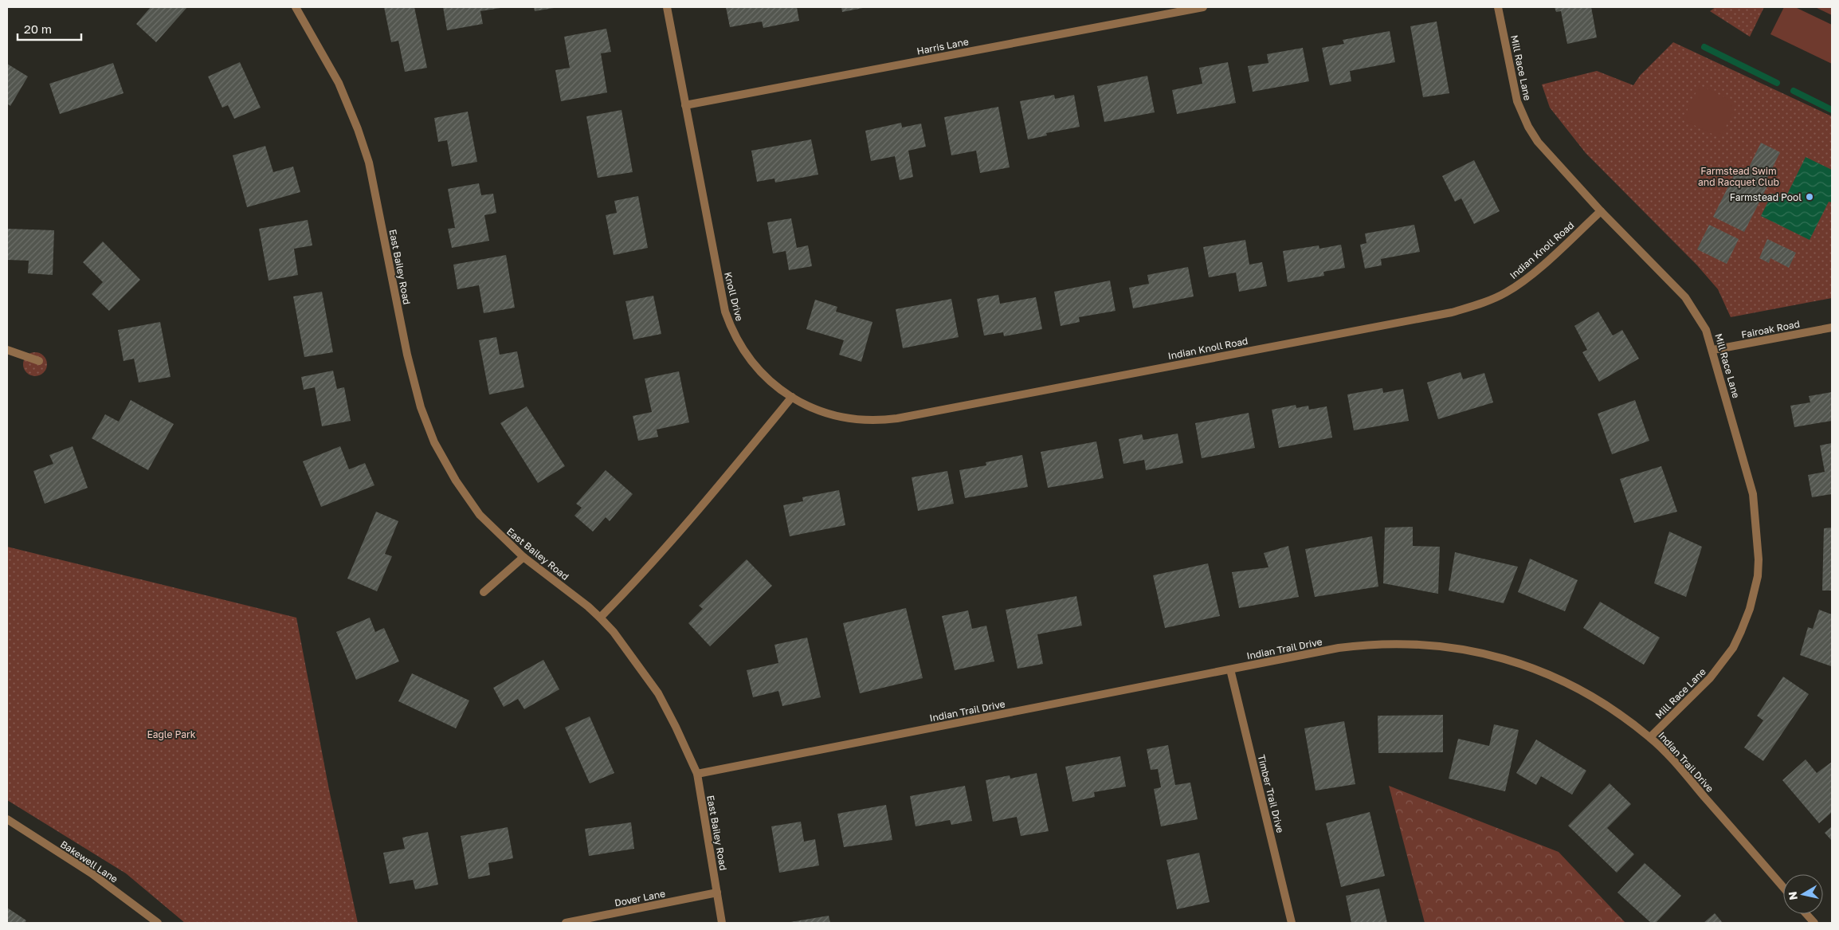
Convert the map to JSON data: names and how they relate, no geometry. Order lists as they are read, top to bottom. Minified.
{"streets":{"street":["Harris Lane","Mill Race Lane","Indian Knoll Road","East Bailey Road","Knoll Drive","Fairoak Road","Indian Trail Drive","Timber Trail Drive","Bakewell Lane","Dover Lane"]},"crossings":[["Harris Lane","Knoll Drive"],["Mill Race Lane","Indian Knoll Road"],["Mill Race Lane","Fairoak Road"],["Mill Race Lane","Indian Trail Drive"],["Indian Knoll Road","Knoll Drive"],["East Bailey Road","Indian Trail Drive"],["East Bailey Road","Dover Lane"],["Indian Trail Drive","Timber Trail Drive"]],"parks":["Farmstead Swim and Racquet Club","Eagle Park"],"places":["Farmstead Pool"],"scale_bar":"20 m","north":"left"}
